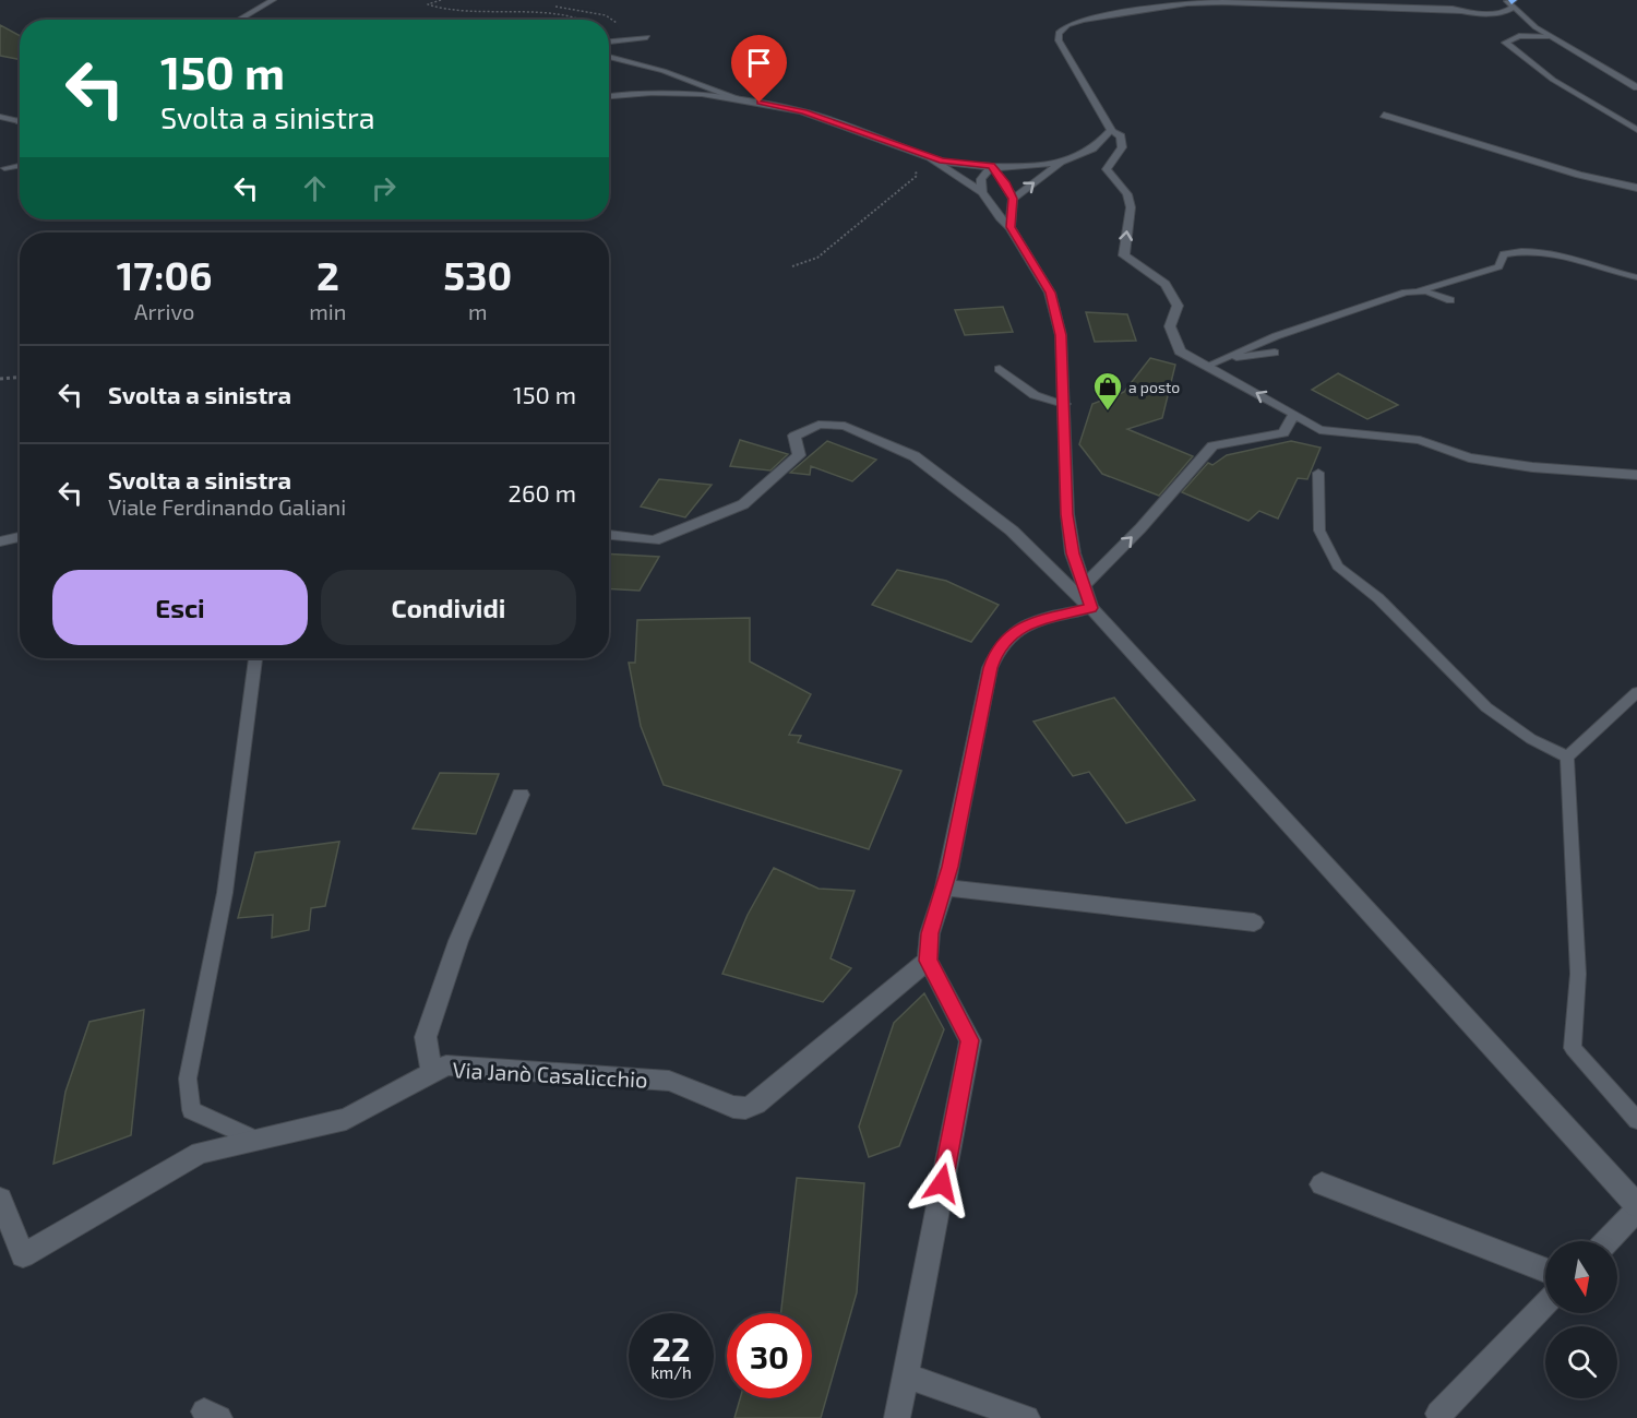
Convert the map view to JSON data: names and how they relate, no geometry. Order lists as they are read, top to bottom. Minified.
{"streets":{"street":["Via Janò Casalicchio"]},"places":{"shop":["a posto"]},"north":"bottom","page":{"turn":["150 m","Svolta a sinistra"],"eta":["17:06","Arrivo","2","min","530","m"],"list":[{"name":"Svolta a sinistra","value":"150 m"},{"name":"Svolta a sinistra","note":"Viale Ferdinando Galiani","value":"260 m"}],"buttons":["Esci","Condividi"],"speed":"22 km/h","limit":"30"}}
